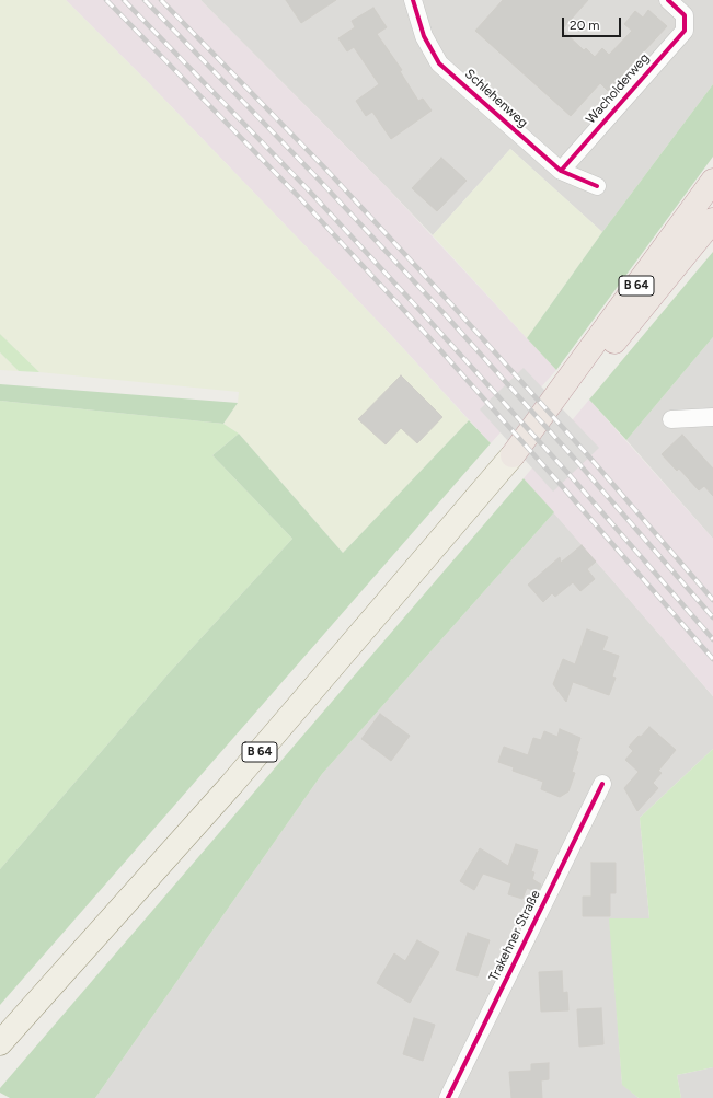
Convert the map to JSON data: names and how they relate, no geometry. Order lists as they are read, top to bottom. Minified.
{"streets":{"highway":["B 64"],"street":["Wacholderweg","Schlehenweg","Trakehner Straße"]},"crossings":[["Wacholderweg","Schlehenweg"]],"scale_bar":"20 m"}
